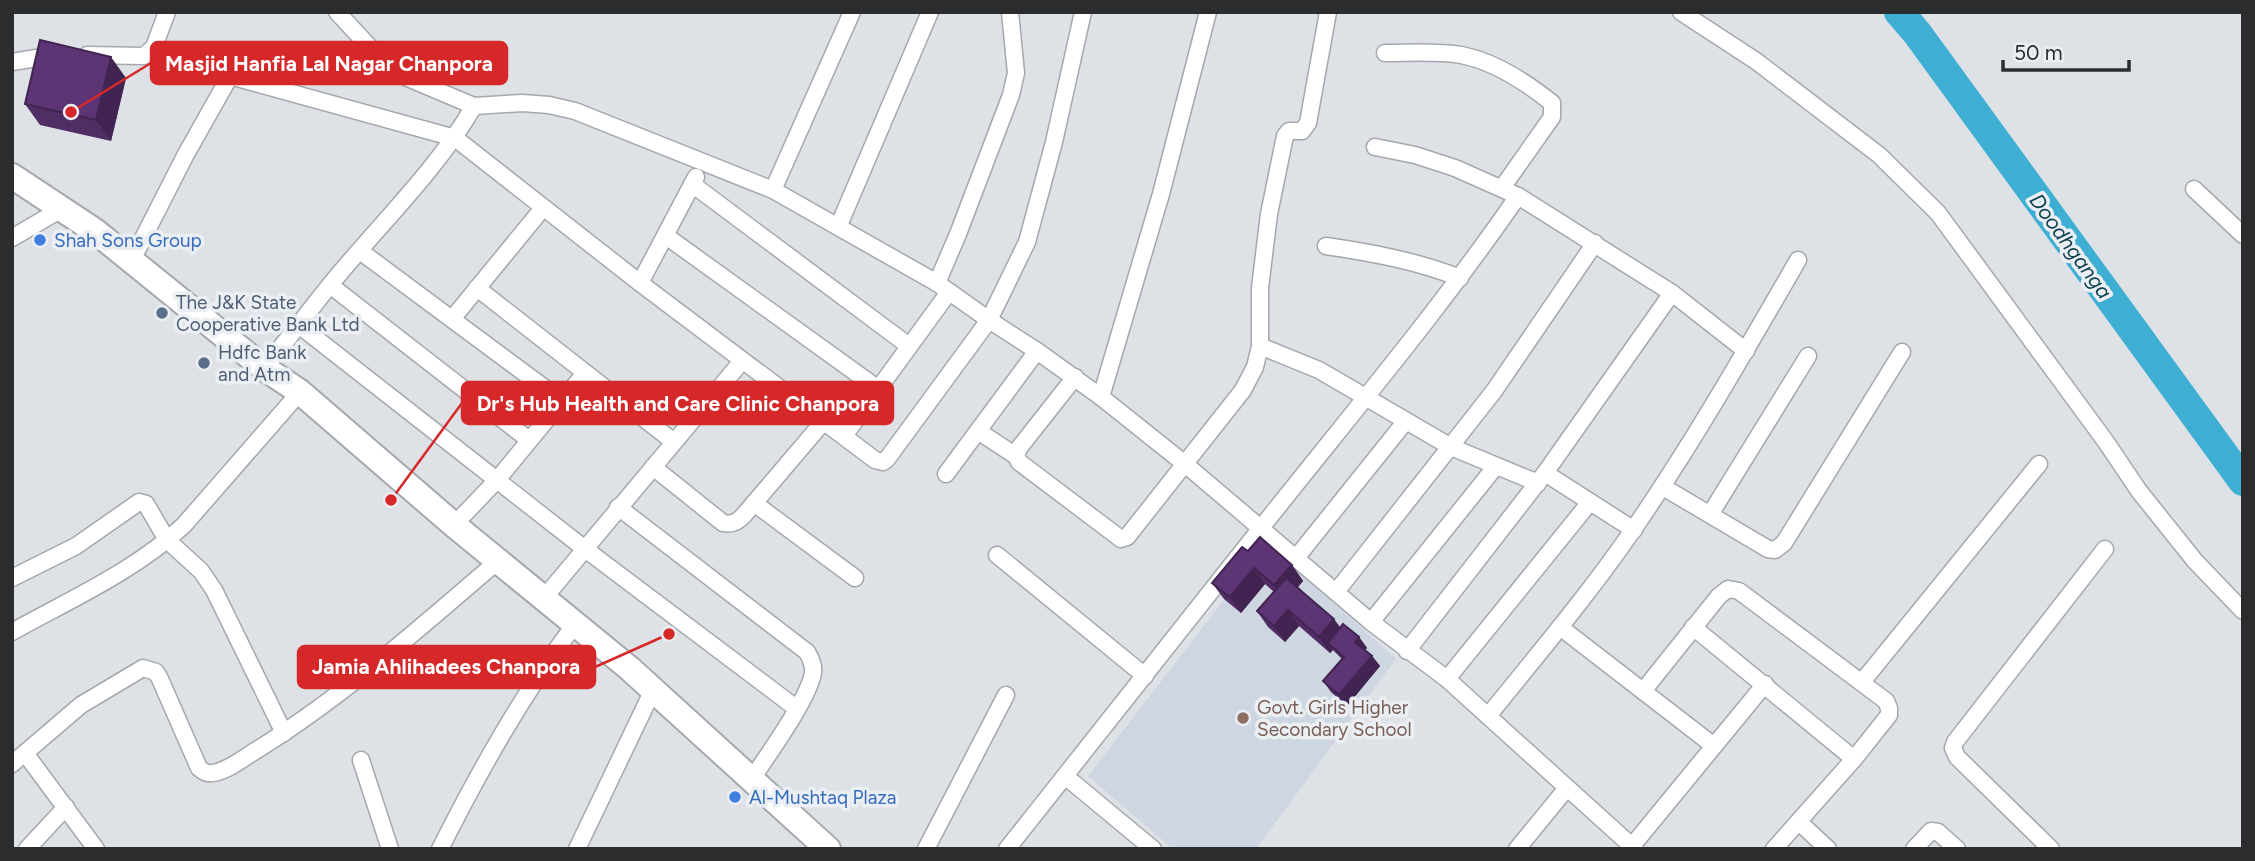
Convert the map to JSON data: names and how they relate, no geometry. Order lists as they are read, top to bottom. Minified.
{"water":["Doodhganga"],"places":["Masjid Hanfia Lal Nagar Chanpora","Shah Sons Group","The J&K State Cooperative Bank Ltd","Hdfc Bank and Atm","Dr's Hub Health and Care Clinic Chanpora","Jamia Ahlihadees Chanpora","Govt. Girls Higher Secondary School","Al-Mushtaq Plaza"],"scale_bar":"50 m"}
